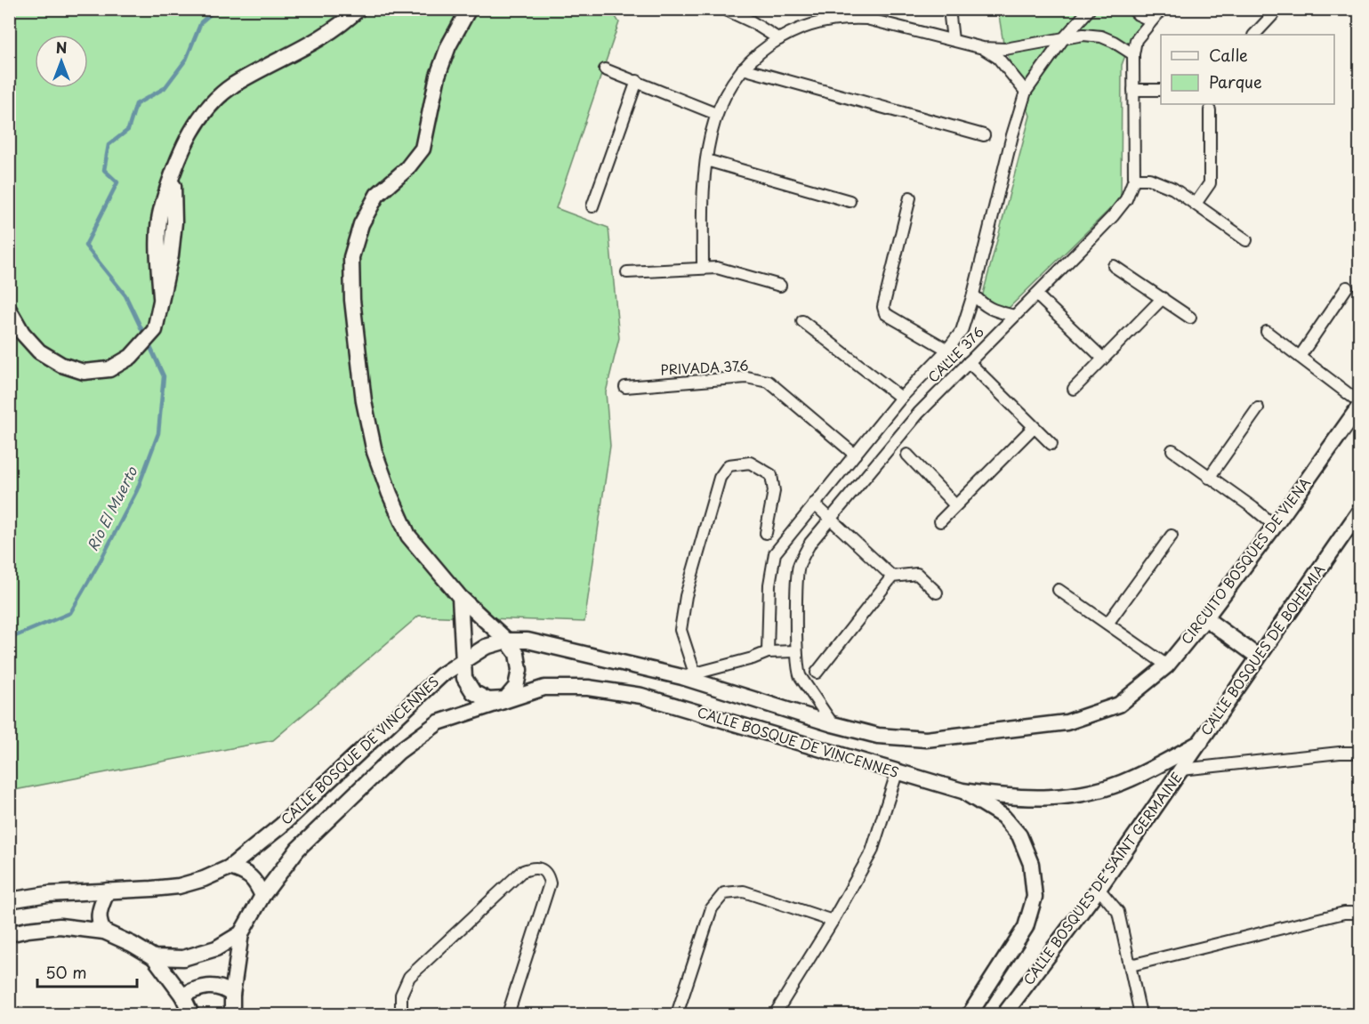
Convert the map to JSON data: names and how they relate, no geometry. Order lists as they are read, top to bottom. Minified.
{"streets":{"main road":["CIRCUITO BOSQUES DE VIENA","CALLE BOSQUES DE BOHEMIA","CALLE BOSQUE DE VINCENNES","CALLE BOSQUES DE SAINT GERMAINE"],"street":["CALLE 376","PRIVADA 376"]},"crossings":[["CALLE 376","PRIVADA 376"],["CALLE 376","CALLE BOSQUE DE VINCENNES"],["CIRCUITO BOSQUES DE VIENA","CALLE BOSQUE DE VINCENNES"],["CALLE BOSQUES DE BOHEMIA","CALLE BOSQUE DE VINCENNES"],["CALLE BOSQUES DE BOHEMIA","CALLE BOSQUES DE SAINT GERMAINE"]],"water":["Rio El Muerto"],"legend":["Calle","Parque"],"scale_bar":"50 m","north":"top"}
